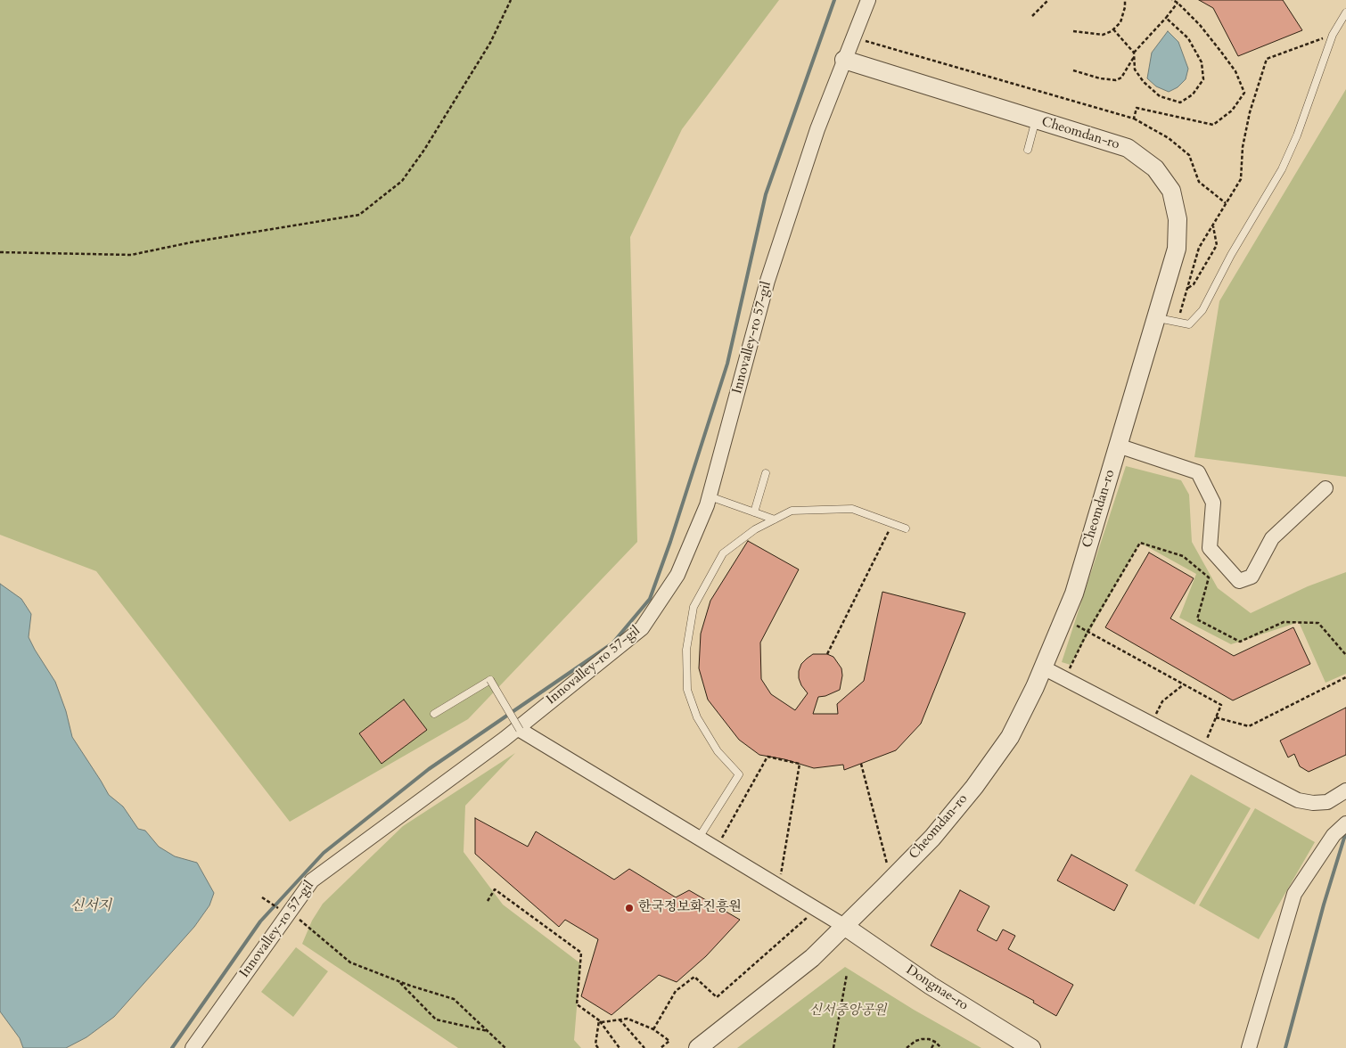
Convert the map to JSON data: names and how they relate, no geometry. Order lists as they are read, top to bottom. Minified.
{"streets":{"street":["Cheomdan-ro","Innovalley-ro 57-gil","Dongnae-ro"]},"crossings":[["Cheomdan-ro","Innovalley-ro 57-gil"],["Cheomdan-ro","Dongnae-ro"]],"water":["신서지"],"parks":["신서중앙공원"],"places":["한국정보화진흥원"]}
